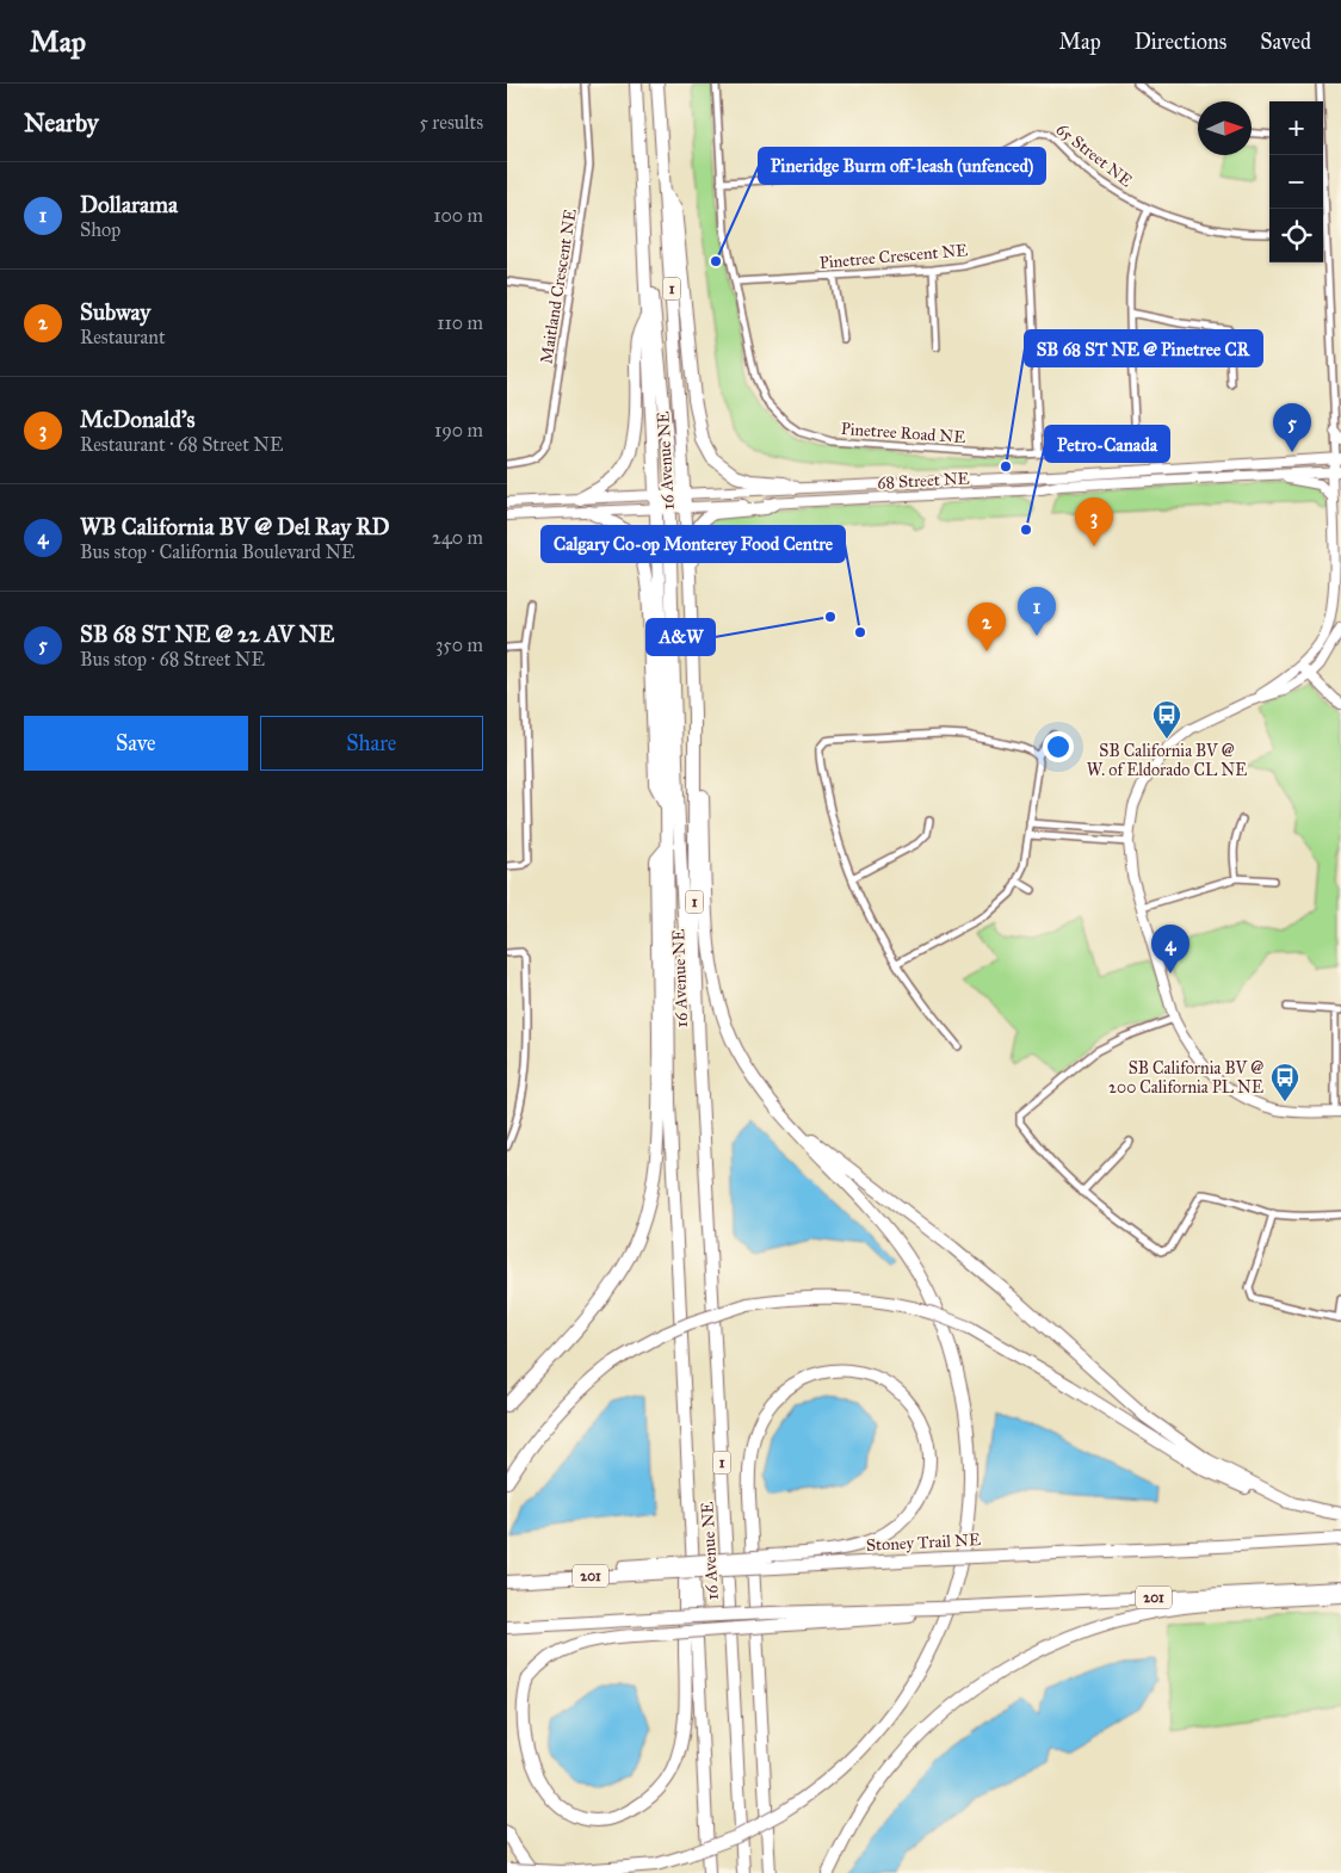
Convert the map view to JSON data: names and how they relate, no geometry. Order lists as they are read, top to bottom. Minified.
{"streets":{"highway":["1","16 Avenue NE","Stoney Trail NE","201"],"main road":["68 Street NE"],"street":["65 Street NE","Pinetree Crescent NE","Maitland Crescent NE","Pinetree Road NE"]},"crossings":[["65 Street NE","Pinetree Road NE"],["Pinetree Crescent NE","Pinetree Road NE"],["16 Avenue NE","68 Street NE"]],"places":{"other":["Pineridge Burm off-leash (unfenced)","SB 68 ST NE @ Pinetree CR","Petro-Canada","A&W","Calgary Co-op Monterey Food Centre"],"bus stop":["SB California BV @ W. of Eldorado CL NE","SB California BV @ 200 California PL NE"]},"north":"right","page":{"header":"Map","nav":["Map","Directions","Saved"],"heading":["Nearby","5 results"],"map_buttons":["+","−"],"list":[{"mark":"1","name":"Dollarama","note":"Shop","value":"100 m"},{"mark":"2","name":"Subway","note":"Restaurant","value":"110 m"},{"mark":"3","name":"McDonald's","note":"Restaurant · 68 Street NE","value":"190 m"},{"mark":"4","name":"WB California BV @ Del Ray RD","note":"Bus stop · California Boulevard NE","value":"240 m"},{"mark":"5","name":"SB 68 ST NE @ 22 AV NE","note":"Bus stop · 68 Street NE","value":"350 m"}],"pins":["5","3","1","2","4"],"buttons":["Save","Share"]}}
